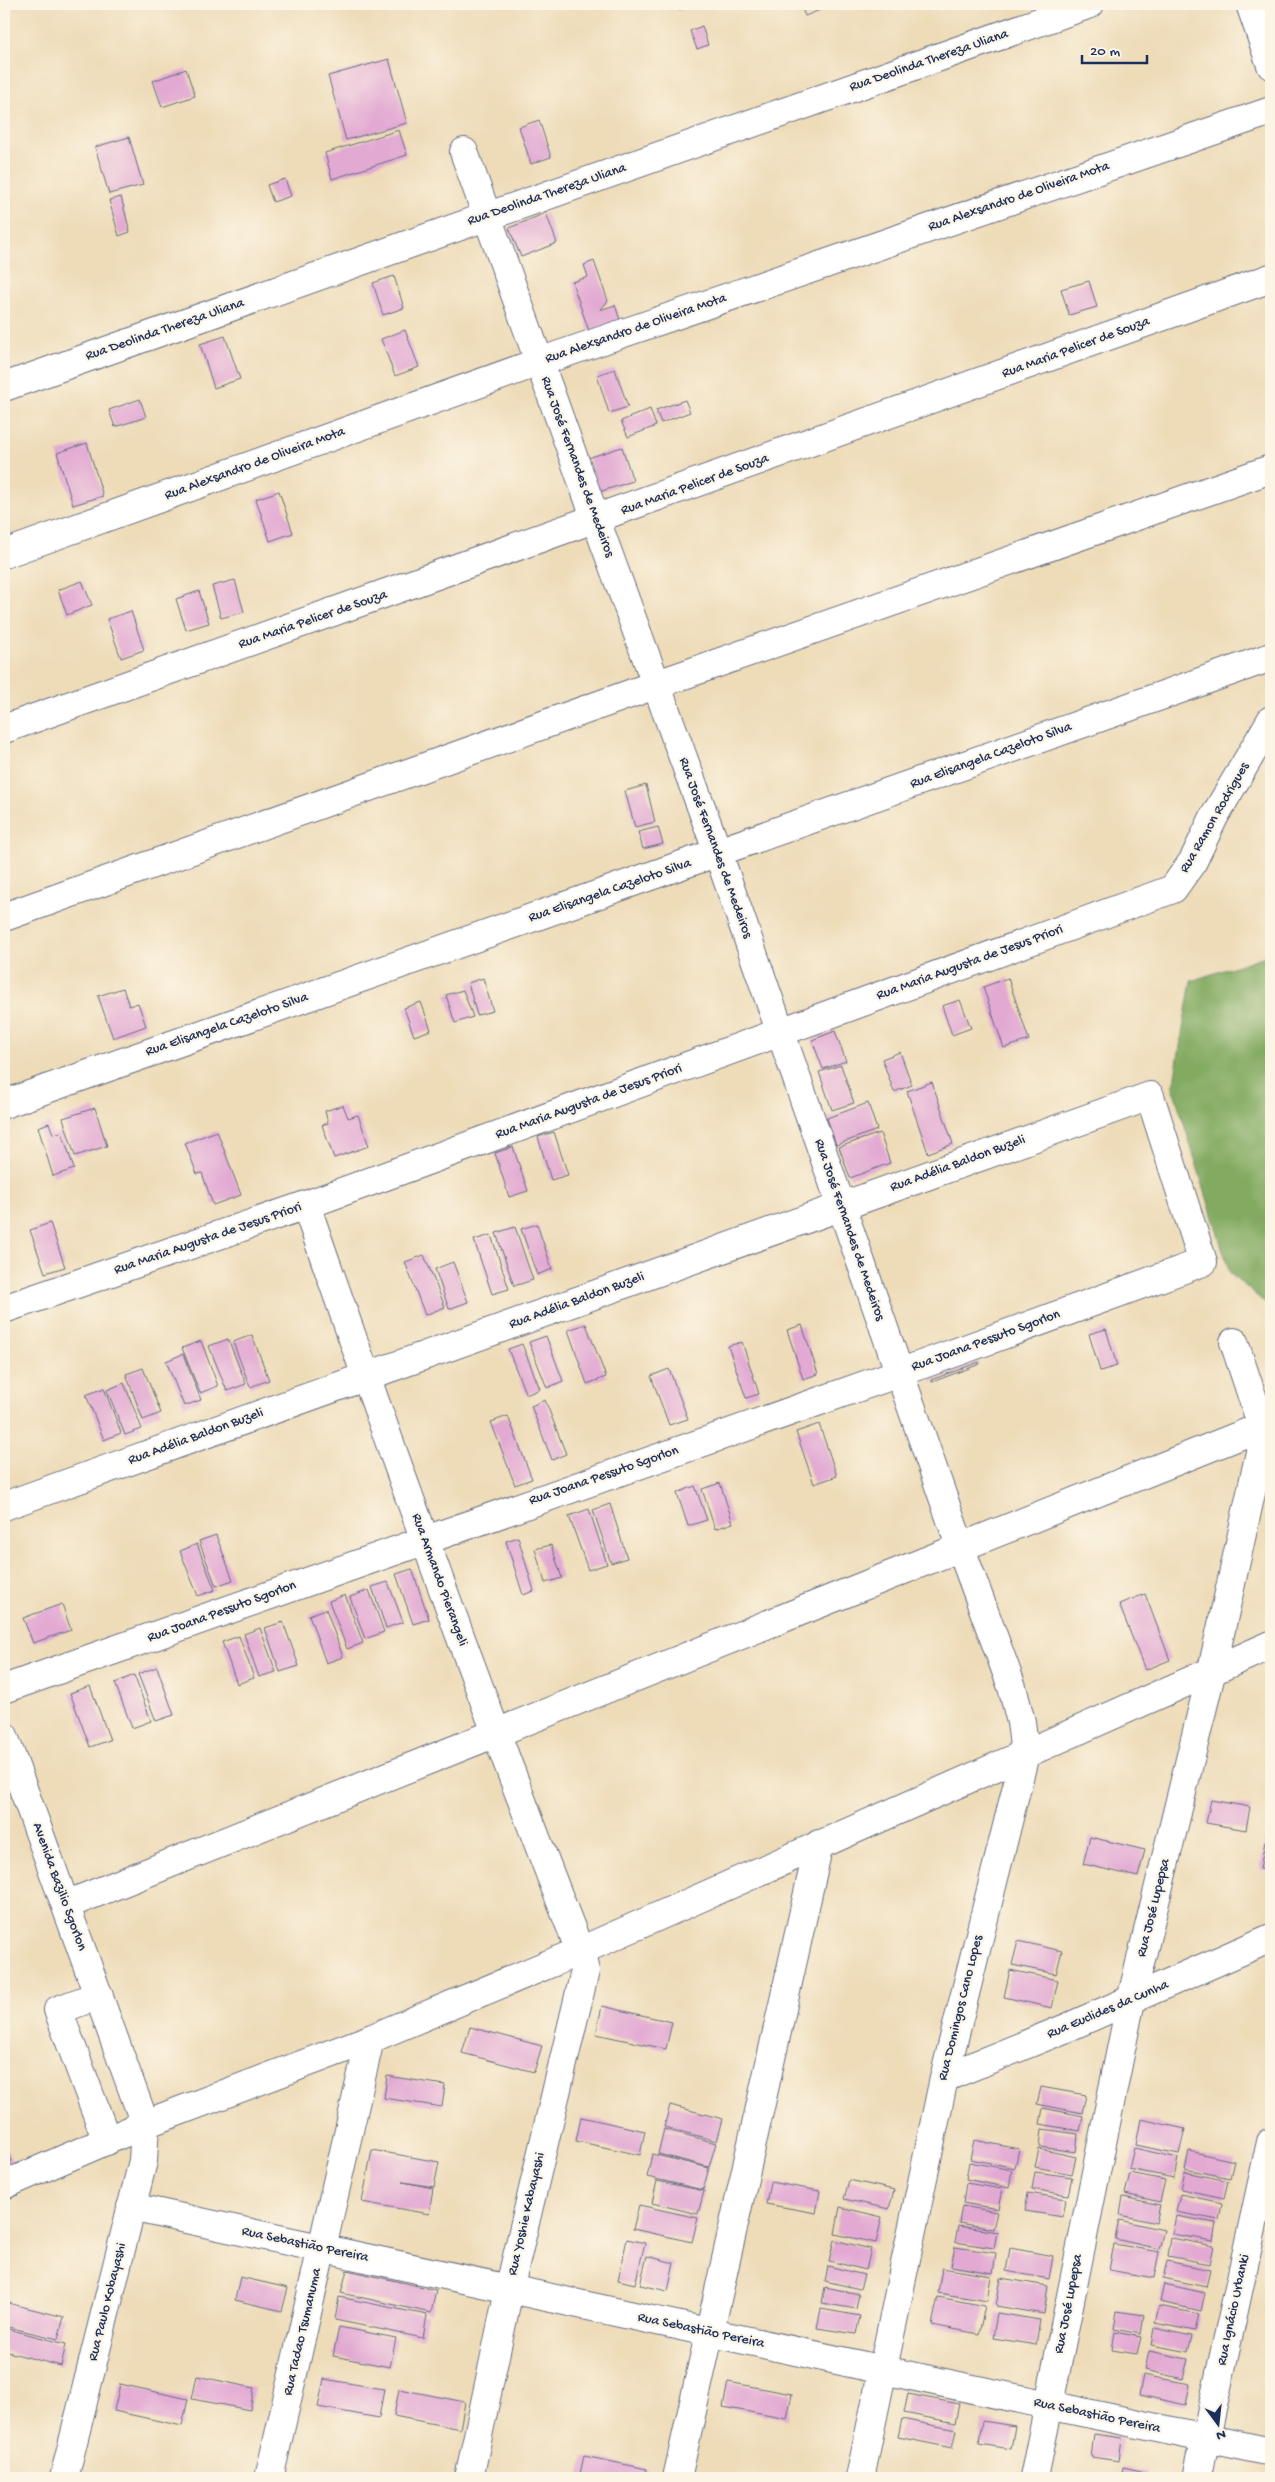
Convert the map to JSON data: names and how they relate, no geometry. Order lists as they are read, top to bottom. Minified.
{"streets":{"street":["Rua Deolinda Thereza Uliana","Rua Alexsandro de Oliveira Mota","Rua Maria Pelicer de Souza","Rua José Fernandes de Medeiros","Rua Elisangela Cazeloto Silva","Rua Ramon Rodrigues","Rua Maria Augusta de Jesus Priori","Rua Adélia Baldon Buzeli","Rua Joana Pessuto Sgorlon","Rua Armando Pierangeli","Avenida Bazilio Sgorlon","Rua José Lupepsa","Rua Domingos Cano Lopes","Rua Euclides da Cunha","Rua Yoshie Kabayashi","Rua Sebastião Pereira","Rua Paulo Kobayashi","Rua Ignácio Urbanki","Rua Tadao Tsumanuma"]},"crossings":[["Rua Deolinda Thereza Uliana","Rua José Fernandes de Medeiros"],["Rua Alexsandro de Oliveira Mota","Rua José Fernandes de Medeiros"],["Rua Maria Pelicer de Souza","Rua José Fernandes de Medeiros"],["Rua José Fernandes de Medeiros","Rua Elisangela Cazeloto Silva"],["Rua José Fernandes de Medeiros","Rua Maria Augusta de Jesus Priori"],["Rua José Fernandes de Medeiros","Rua Adélia Baldon Buzeli"],["Rua José Fernandes de Medeiros","Rua Joana Pessuto Sgorlon"],["Rua José Fernandes de Medeiros","Rua Domingos Cano Lopes"],["Rua Ramon Rodrigues","Rua Maria Augusta de Jesus Priori"],["Rua Maria Augusta de Jesus Priori","Rua Armando Pierangeli"],["Rua Adélia Baldon Buzeli","Rua Joana Pessuto Sgorlon"],["Rua Adélia Baldon Buzeli","Rua Armando Pierangeli"],["Rua Joana Pessuto Sgorlon","Rua Armando Pierangeli"],["Rua Armando Pierangeli","Rua Yoshie Kabayashi"],["Avenida Bazilio Sgorlon","Rua Paulo Kobayashi"],["Rua José Lupepsa","Rua Euclides da Cunha"],["Rua José Lupepsa","Rua Sebastião Pereira"],["Rua Domingos Cano Lopes","Rua Euclides da Cunha"],["Rua Domingos Cano Lopes","Rua Sebastião Pereira"],["Rua Yoshie Kabayashi","Rua Sebastião Pereira"],["Rua Sebastião Pereira","Rua Paulo Kobayashi"],["Rua Sebastião Pereira","Rua Ignácio Urbanki"],["Rua Sebastião Pereira","Rua Tadao Tsumanuma"]],"scale_bar":"20 m","north":"bottom"}
